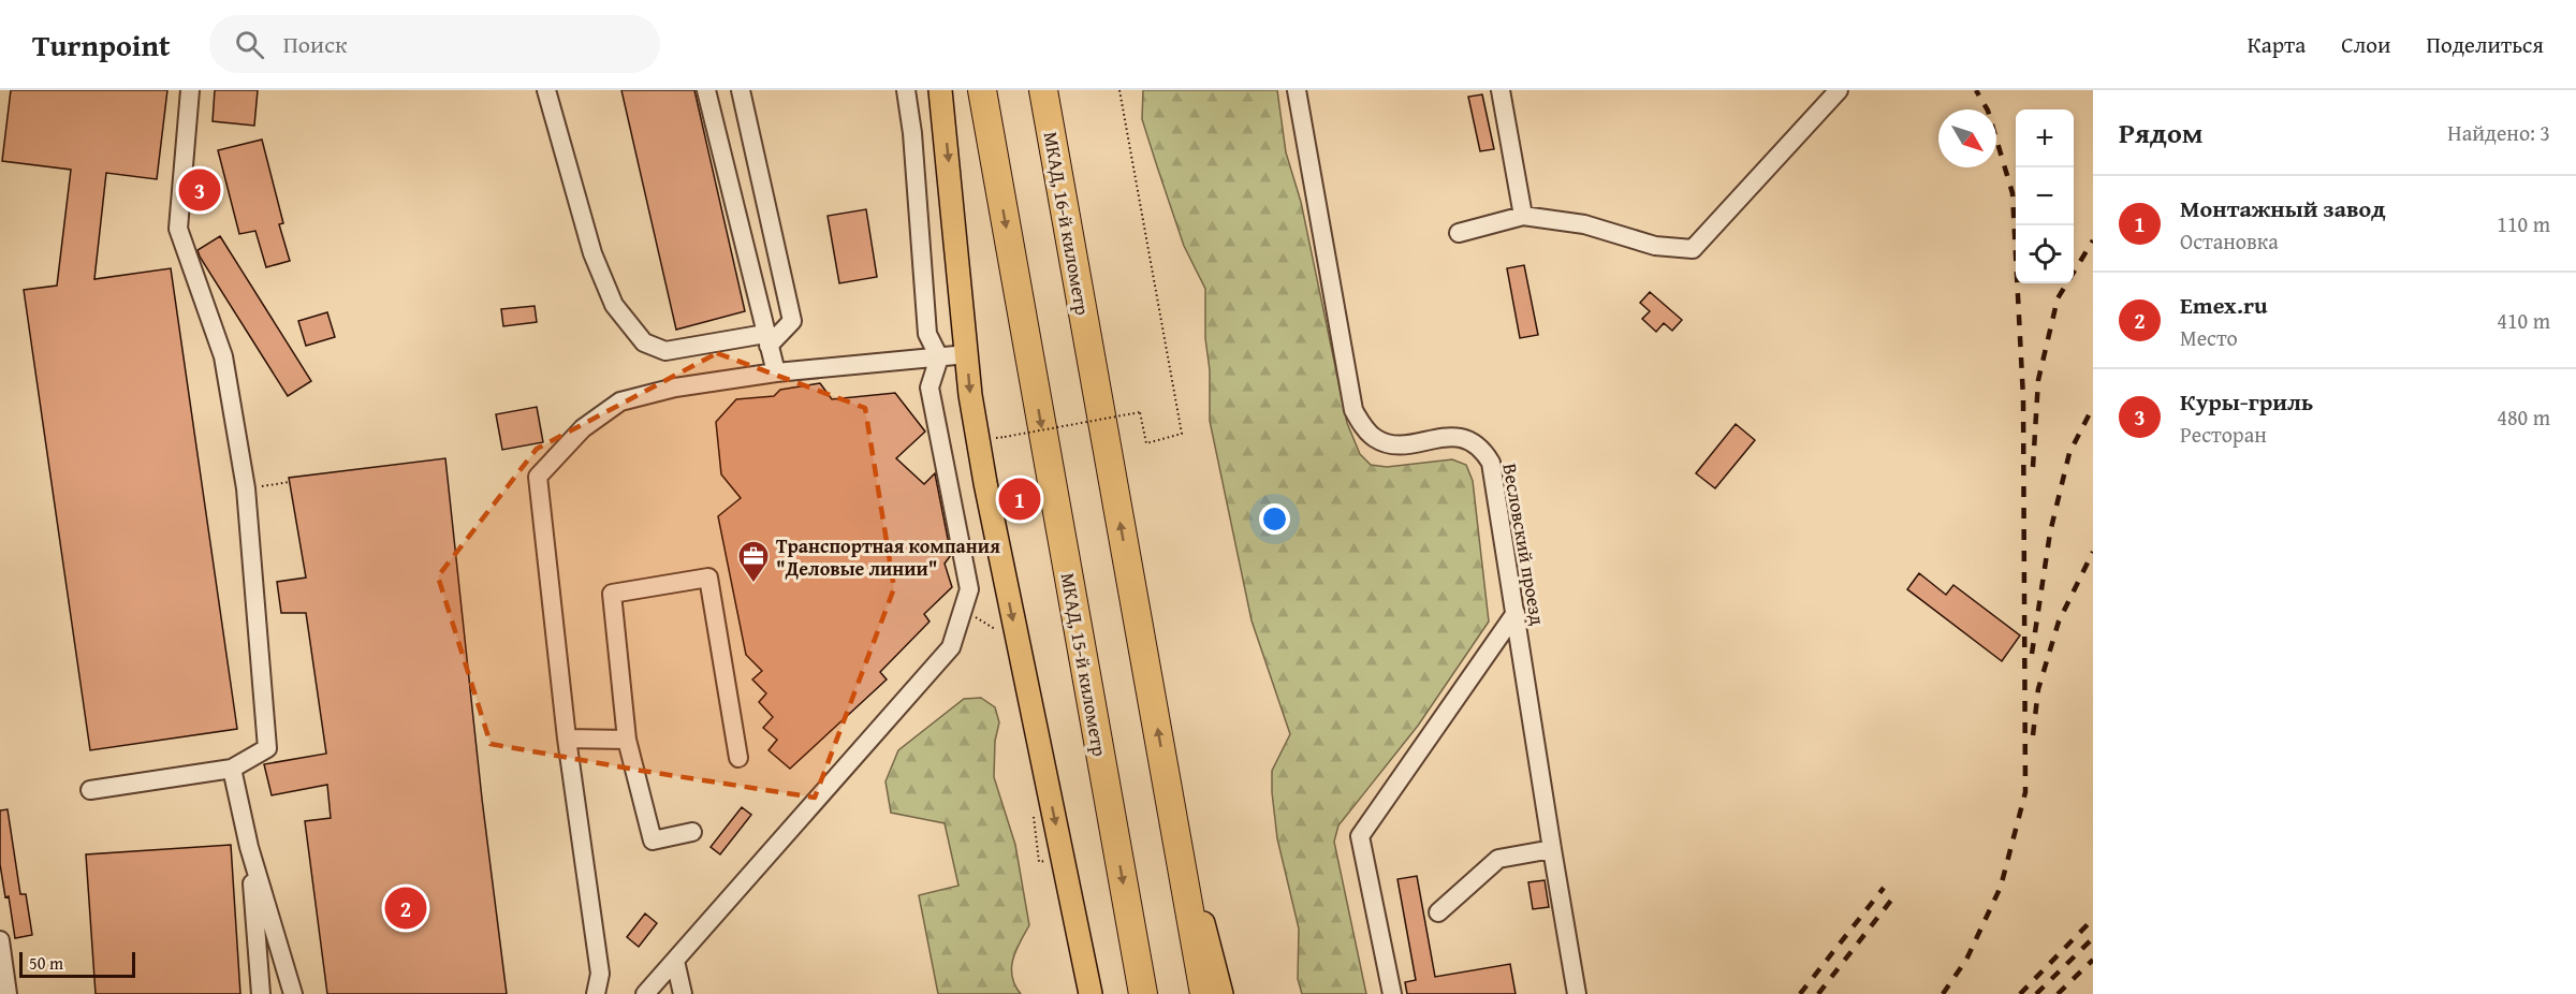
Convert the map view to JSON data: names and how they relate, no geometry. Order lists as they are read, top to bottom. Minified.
{"streets":{"highway":["МКАД, 16-й километр","МКАД, 15-й километр"],"street":["Весловский проезд"]},"one_way":["МКАД, 16-й километр","МКАД, 15-й километр"],"places":{"office":["Транспортная компания \"Деловые линии\""]},"scale_bar":"50 m","north":"bottom right","page":{"header":"Turnpoint","search":"Поиск","nav":["Карта","Слои","Поделиться"],"heading":["Рядом","Найдено: 3"],"map_buttons":["+","−"],"pins":["3","1","2"],"list":[{"mark":"1","name":"Монтажный завод","note":"Остановка","value":"110 m"},{"mark":"2","name":"Emex.ru","note":"Место","value":"410 m"},{"mark":"3","name":"Куры-гриль","note":"Ресторан","value":"480 m"}],"scale":"50 m"}}
